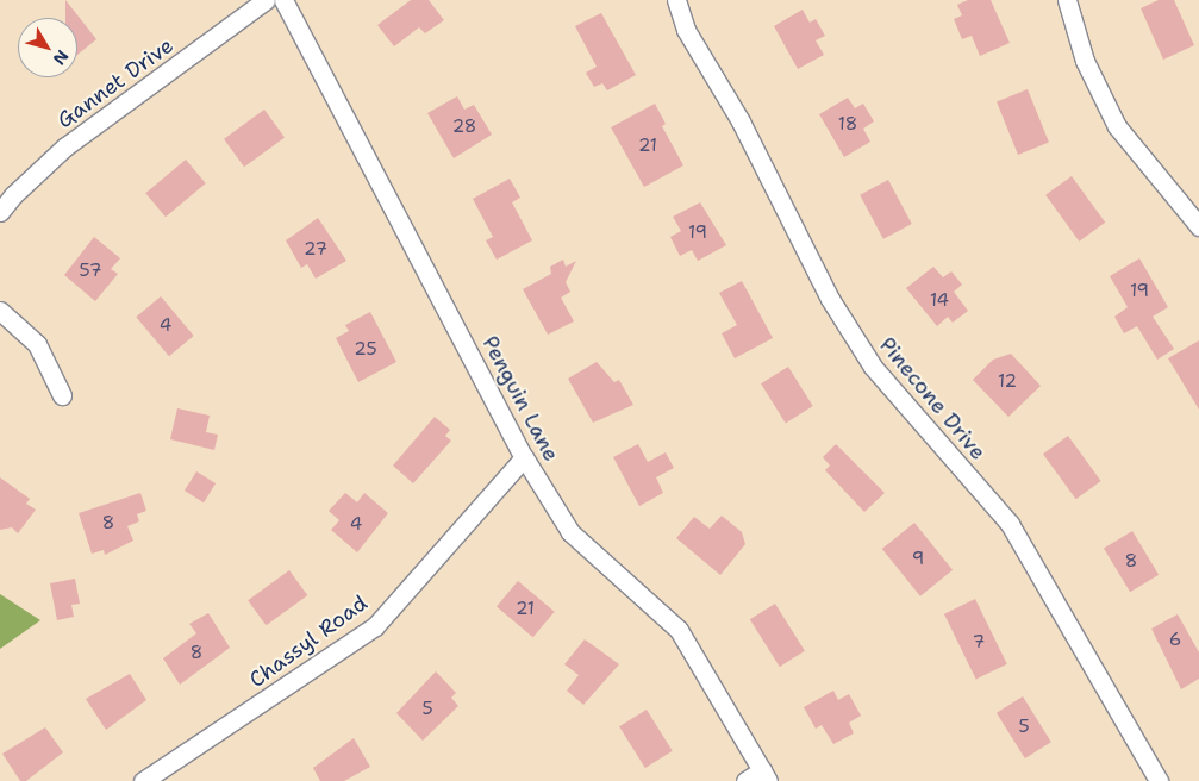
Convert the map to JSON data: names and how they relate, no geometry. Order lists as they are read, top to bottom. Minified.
{"streets":{"street":["Gannet Drive","Penguin Lane","Pinecone Drive","Chassyl Road"]},"crossings":[["Penguin Lane","Chassyl Road"]],"house_numbers":["18","28","21","19","27","57","19","14","4","25","12","8","4","9","8","21","6","7","8","5","5"],"north":"bottom right"}
